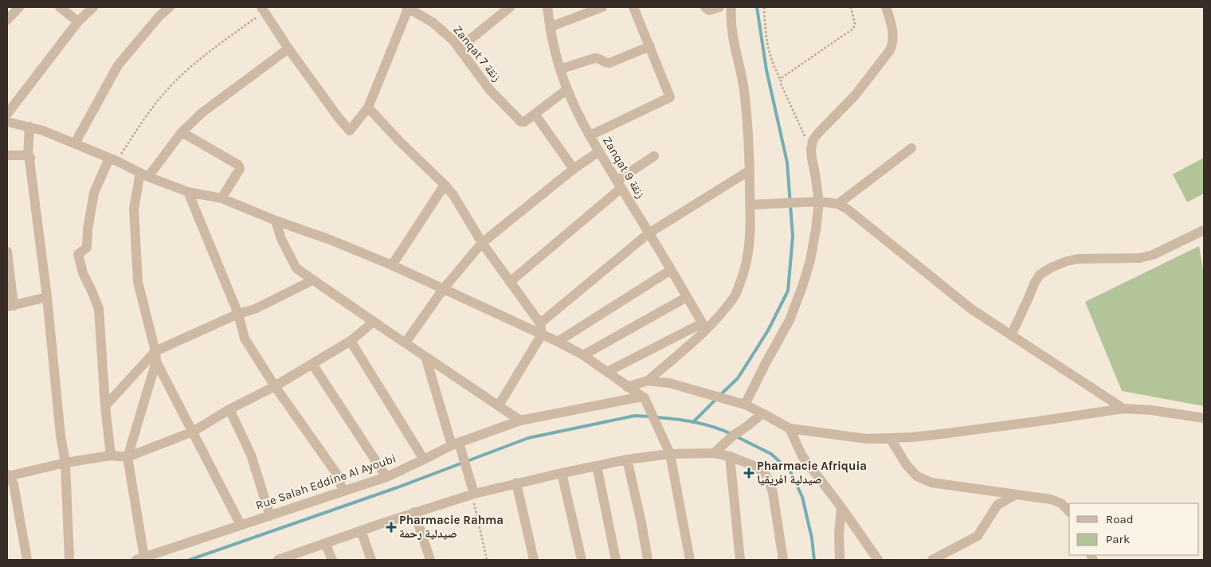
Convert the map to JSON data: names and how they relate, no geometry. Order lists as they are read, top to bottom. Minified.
{"streets":{"street":["Zanqat 7 زنقة","Zanqat 9 زنقة","Rue Salah Eddine Al Ayoubi"]},"places":{"health":["Pharmacie Afriquia صيدلية افريقيا","Pharmacie Rahma صيدلية رحمة"]},"legend":["Road","Park"]}
